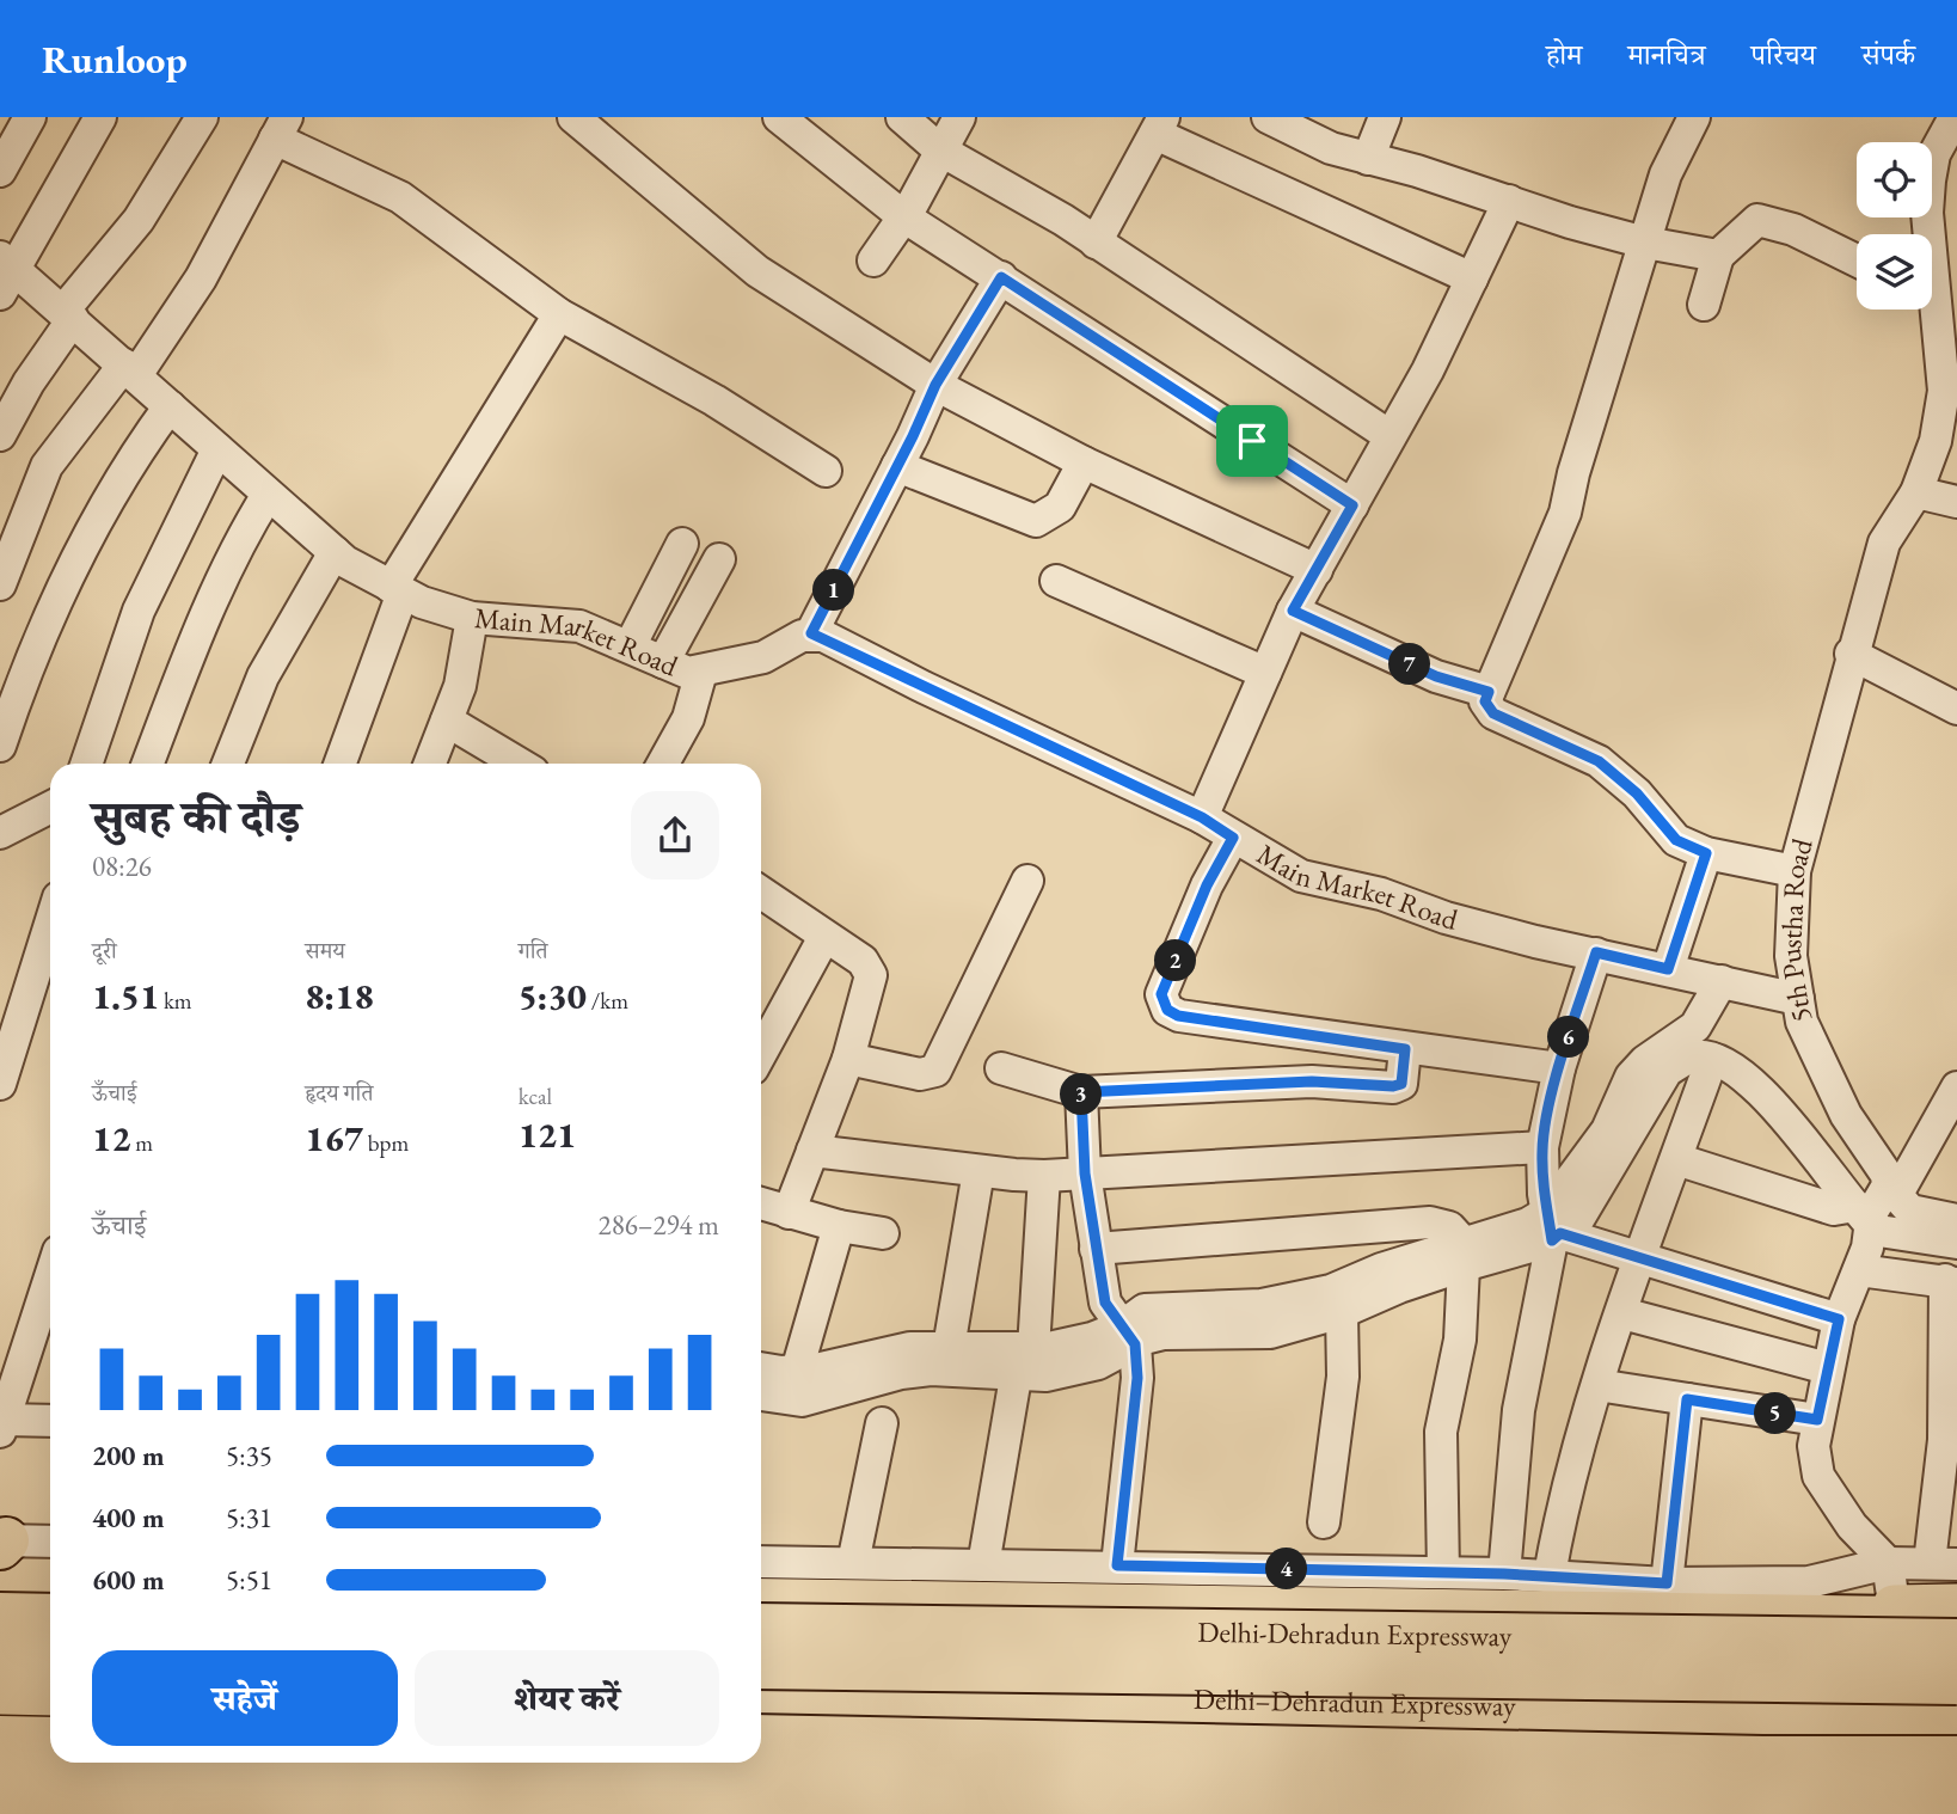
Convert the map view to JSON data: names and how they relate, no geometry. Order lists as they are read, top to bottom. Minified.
{"streets":{"highway":["Delhi-Dehradun Expressway","Delhi–Dehradun Expressway"],"street":["Main Market Road","5th Pustha Road"]},"crossings":[["Main Market Road","5th Pustha Road"]],"page":{"header":"Runloop","nav":["होम","मानचित्र","परिचय","संपर्क"],"pins":["1","7","2","6","3","5","4"],"heading":["सुबह की दौड़","08:26"],"stats":[["दूरी","1.51 km"],["समय","8:18"],["गति","5:30 /km"],["ऊँचाई","12 m"],["हृदय गति","167 bpm"],["kcal","121"]],"chart":["ऊँचाई","286–294 m"],"list":[{"name":"200 m","note":"5:35"},{"name":"400 m","note":"5:31"},{"name":"600 m","note":"5:51"}],"buttons":["सहेजें","शेयर करें"]}}
